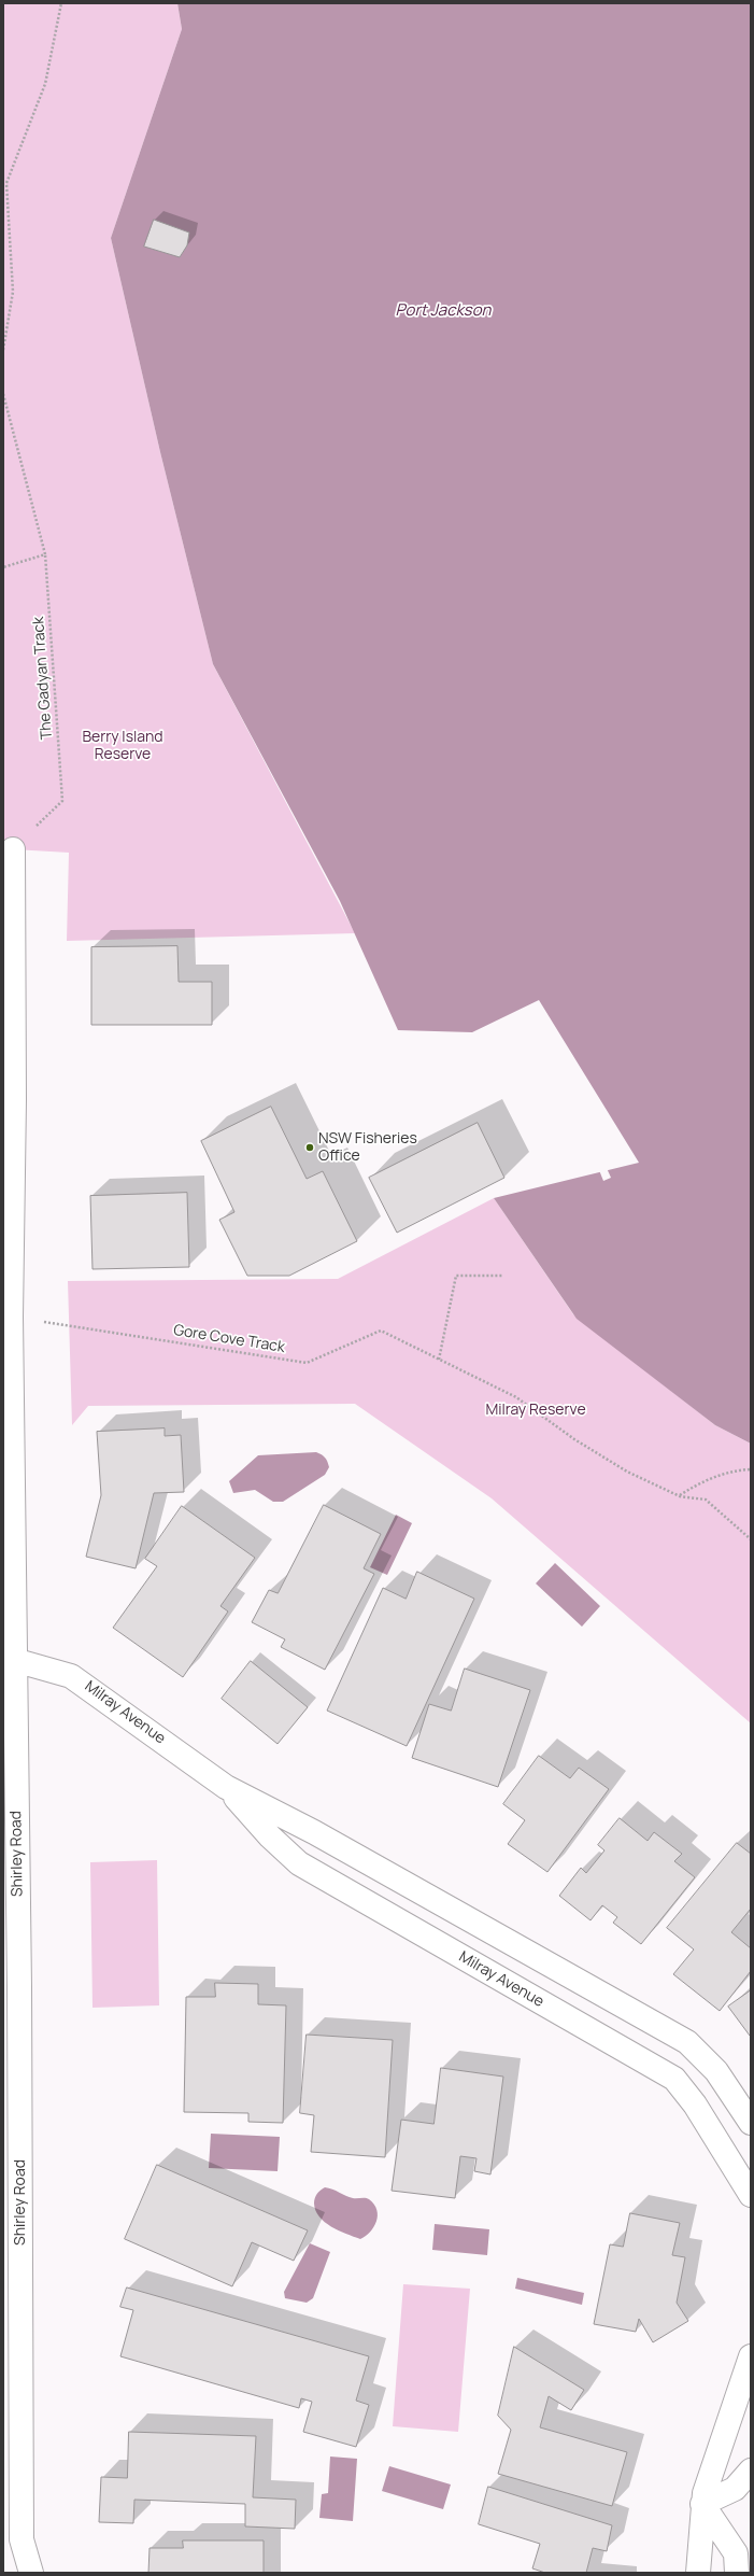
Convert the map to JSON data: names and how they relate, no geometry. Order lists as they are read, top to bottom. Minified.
{"streets":{"street":["Milray Avenue","Shirley Road"],"path":["The Gadyan Track","Gore Cove Track"]},"crossings":[["Gore Cove Track","Shirley Road"],["Milray Avenue","Shirley Road"]],"water":["Port Jackson"],"parks":["Berry Island Reserve","Milray Reserve"],"places":["NSW Fisheries Office"]}
